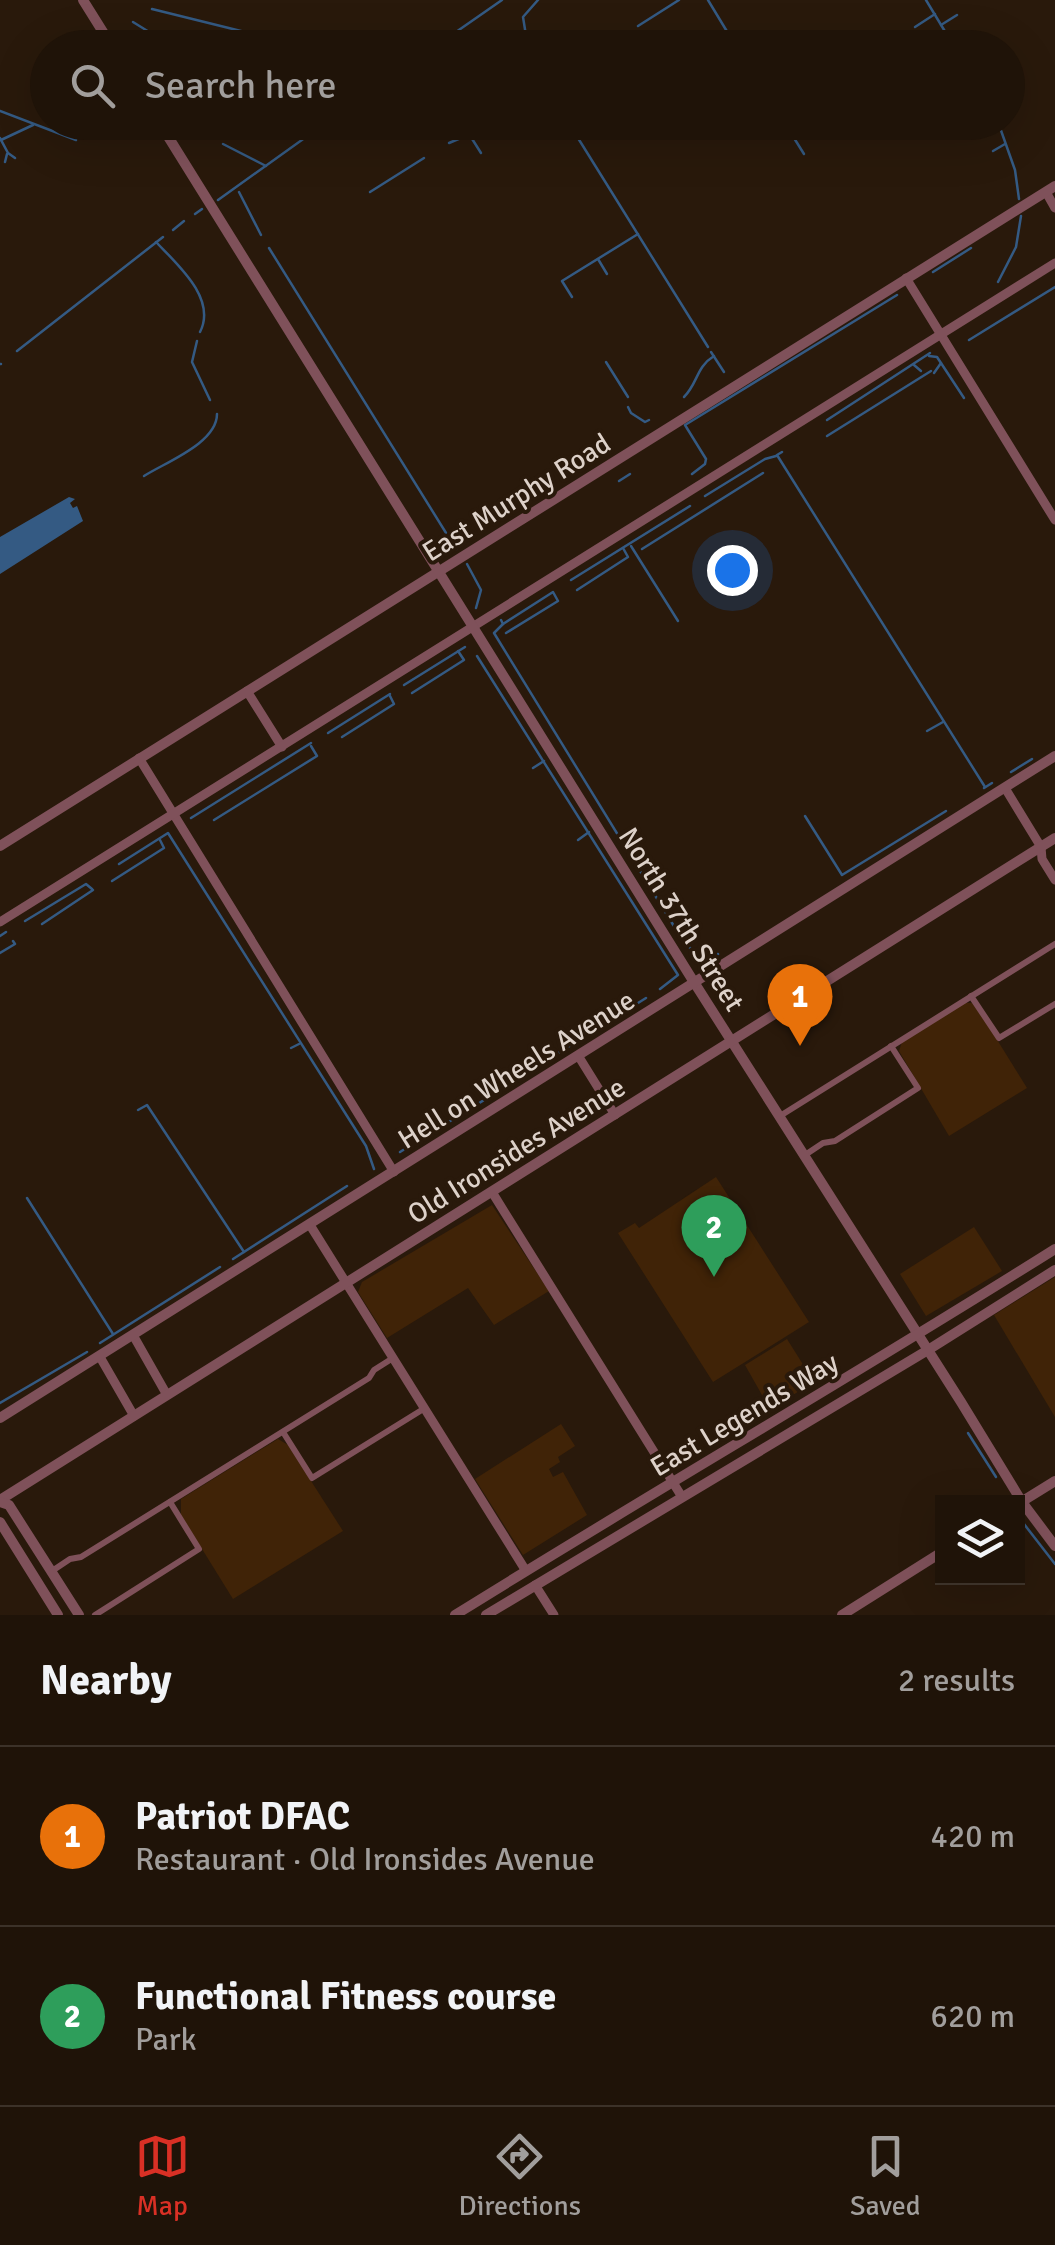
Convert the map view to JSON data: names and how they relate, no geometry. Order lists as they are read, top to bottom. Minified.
{"streets":{"street":["East Murphy Road","North 37th Street","Hell on Wheels Avenue","Old Ironsides Avenue","East Legends Way"]},"crossings":[["East Murphy Road","North 37th Street"],["North 37th Street","Hell on Wheels Avenue"],["North 37th Street","Old Ironsides Avenue"],["North 37th Street","East Legends Way"]],"page":{"search":"Search here","pins":["1","2"],"heading":["Nearby","2 results"],"list":[{"mark":"1","name":"Patriot DFAC","note":"Restaurant · Old Ironsides Avenue","value":"420 m"},{"mark":"2","name":"Functional Fitness course","note":"Park","value":"620 m"}],"nav":["Map","Directions","Saved"]}}
